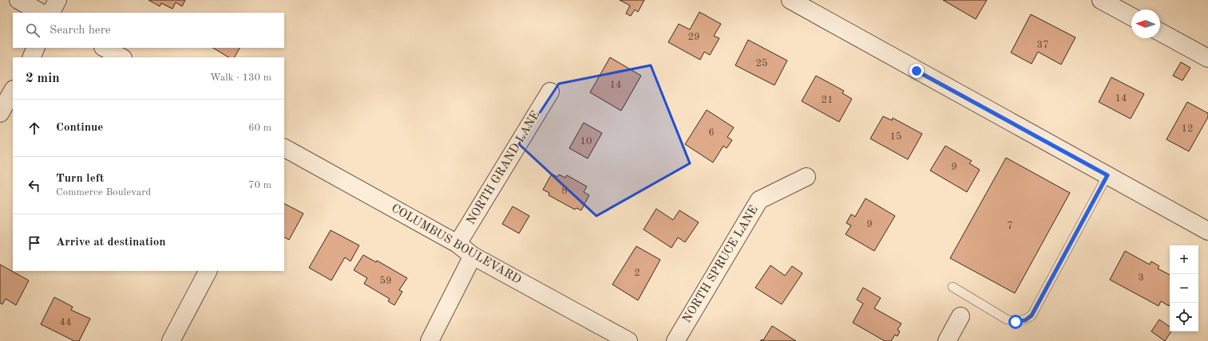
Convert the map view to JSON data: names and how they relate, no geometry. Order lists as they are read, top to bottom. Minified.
{"streets":{"street":["NORTH GRAND LANE","COLUMBUS BOULEVARD","NORTH SPRUCE LANE"]},"crossings":[["NORTH GRAND LANE","COLUMBUS BOULEVARD"]],"house_numbers":["29","37","25","14","14","21","12","6","15","10","9","8","9","7","2","3","59","44"],"north":"left","page":{"search":"Search here","heading":["2 min","Walk · 130 m"],"list":[["Continue","60 m"],["Turn left","Commerce Boulevard","70 m"],"Arrive at destination"],"map_buttons":["+","−"]}}
